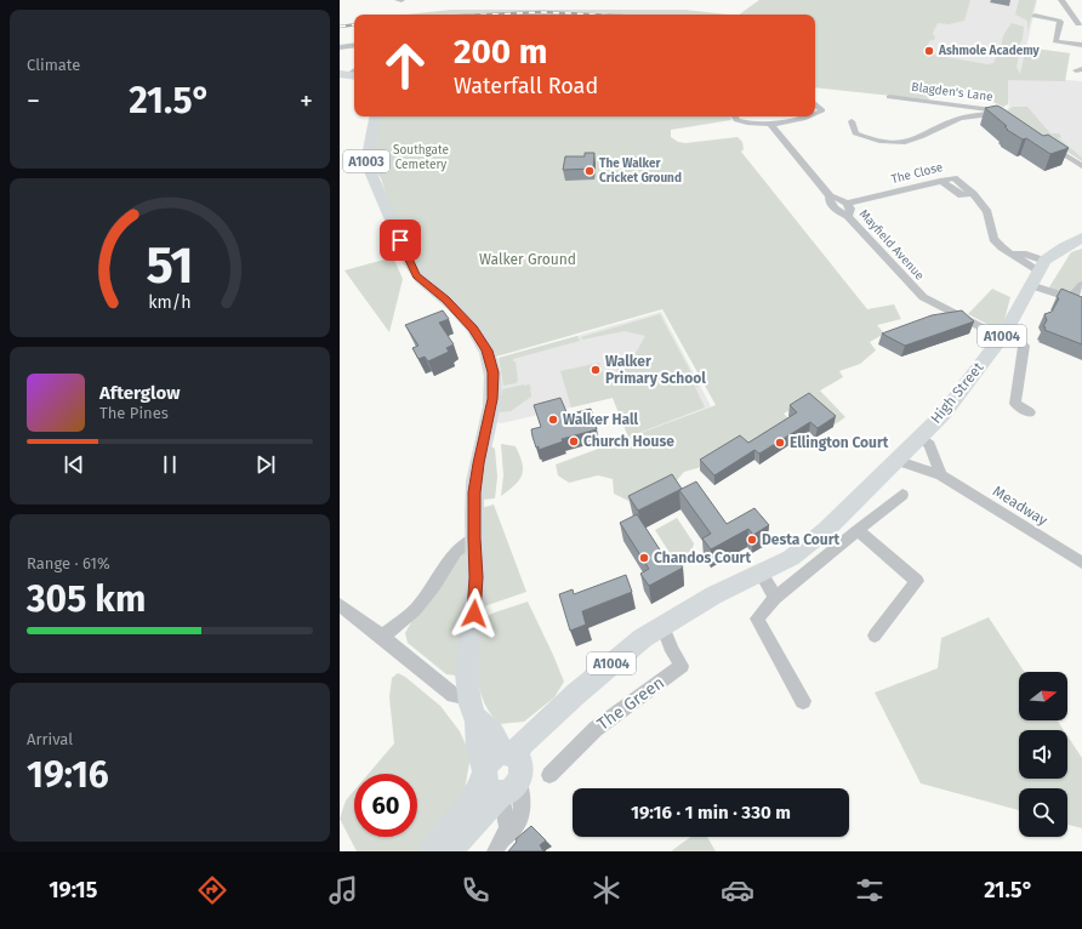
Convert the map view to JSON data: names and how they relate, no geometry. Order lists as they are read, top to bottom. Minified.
{"streets":{"main road":["A1003","A1004","High Street"],"street":["Blagden's Lane","The Close","Mayfield Avenue","Meadway","The Green"]},"crossings":[["The Close","Mayfield Avenue"],["The Close","High Street"],["Mayfield Avenue","High Street"],["A1004","High Street"],["A1004","Meadway"],["A1004","The Green"]],"parks":["Southgate Cemetery","Walker Ground"],"places":["Ashmole Academy","The Walker Cricket Ground","Walker Primary School","Walker Hall","Church House","Ellington Court","Desta Court","Chandos Court"],"north":"right","page":{"tile":["Climate",["Range · 61%","305 km"],["Arrival","19:16"]],"turn":["200 m","Waterfall Road"],"heat":["−","21.5°","+"],"song":["Afterglow","The Pines"],"limit":"60","trip":"19:16 · 1 min · 330 m","tabs":["19:15","21.5°"],"gauge":["51","km/h"]}}
